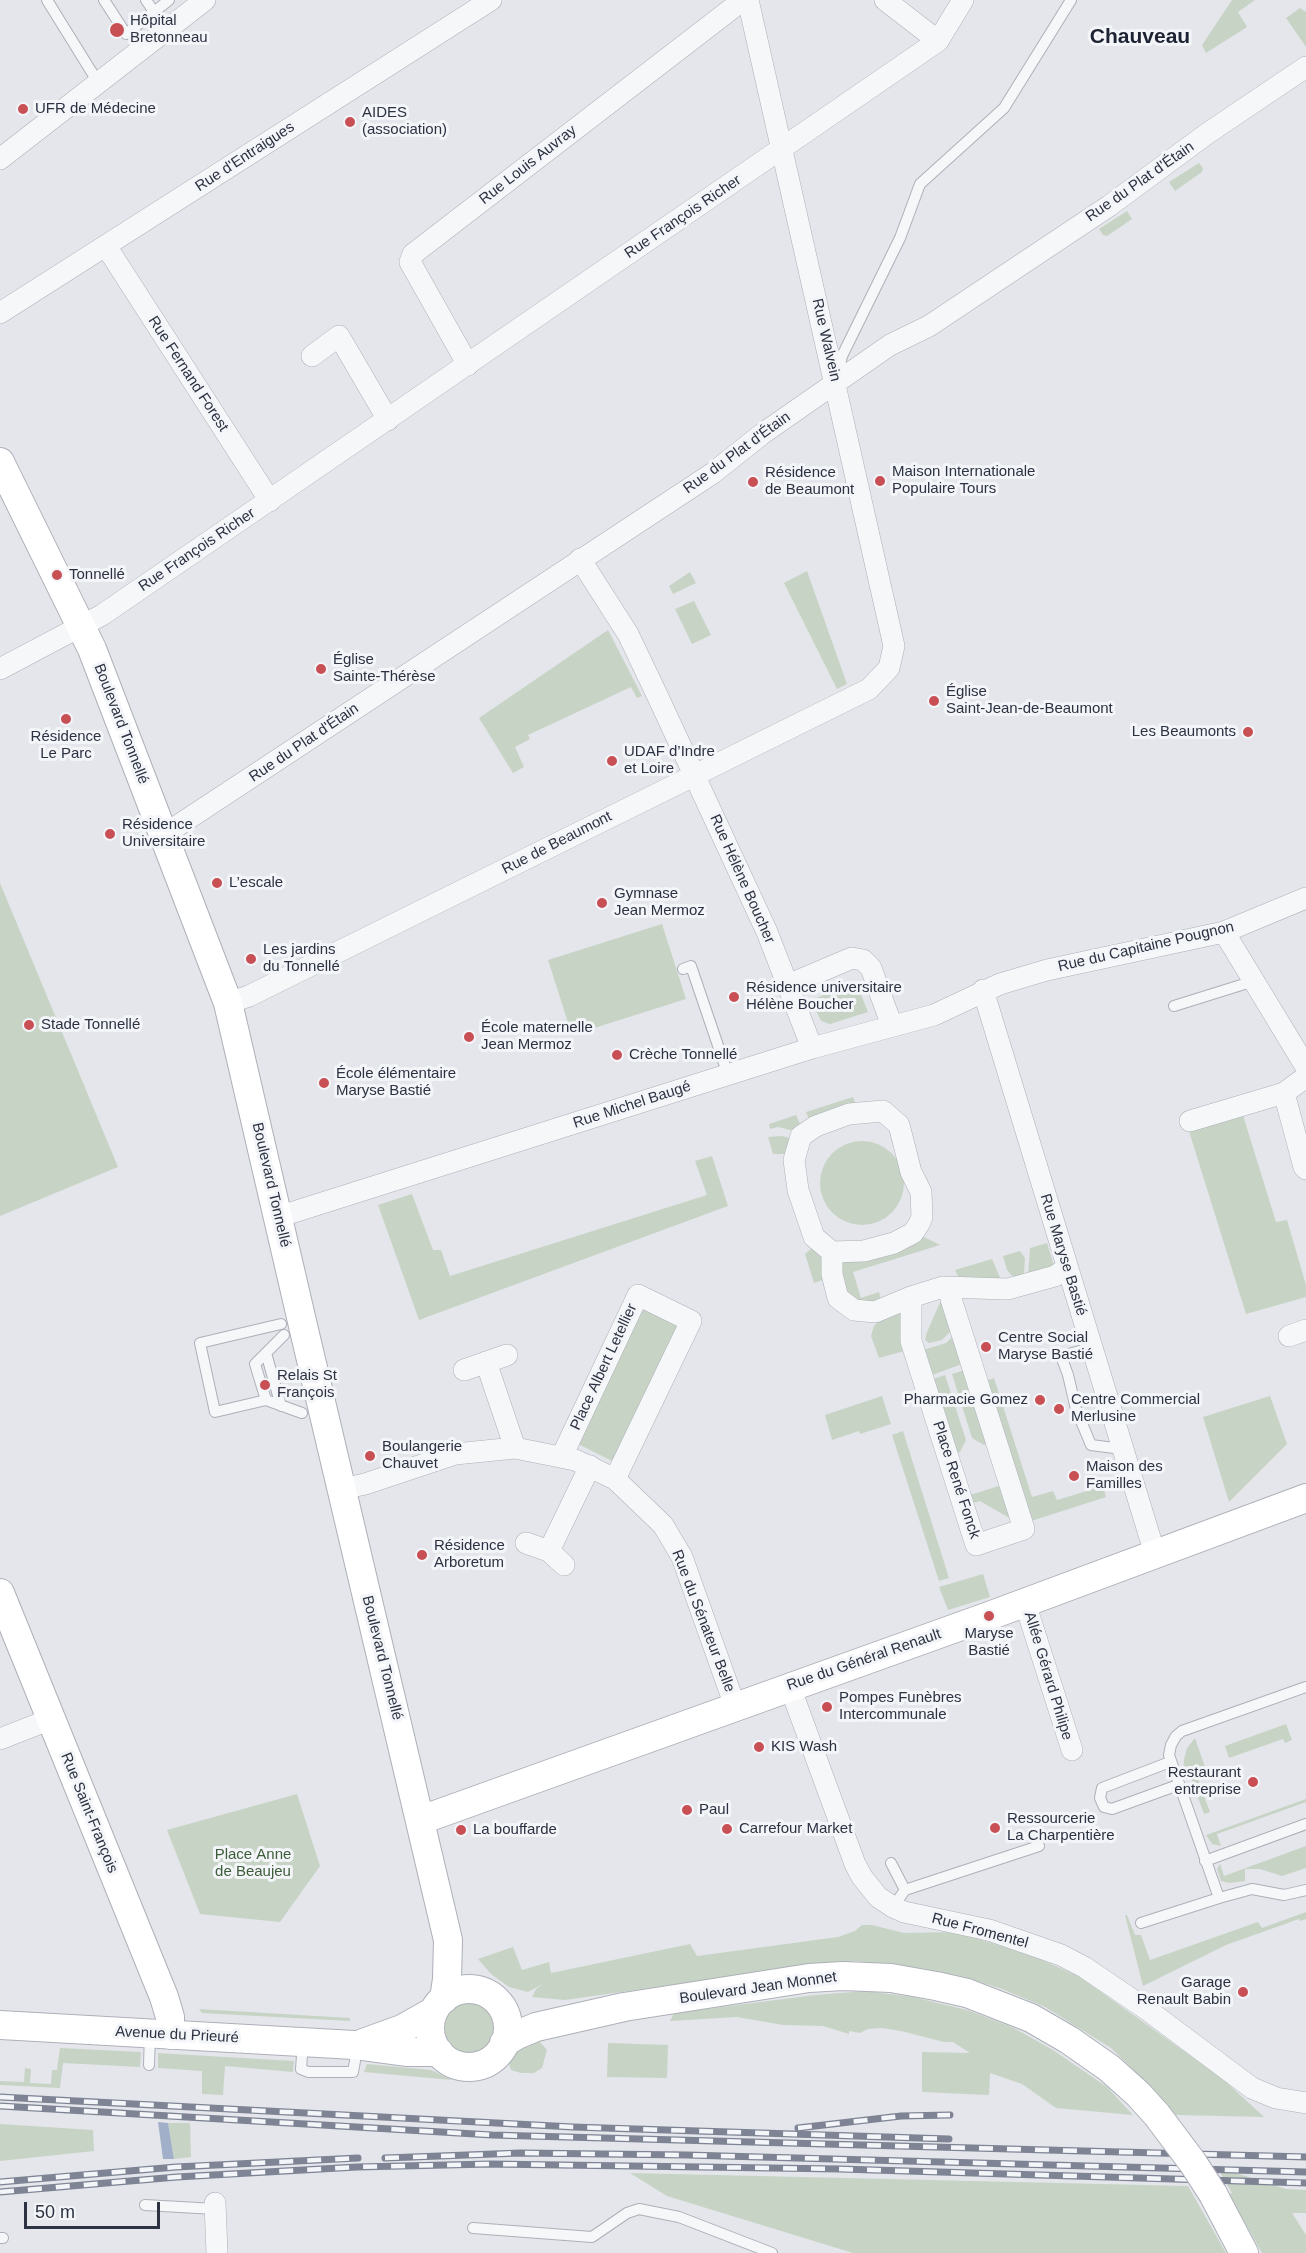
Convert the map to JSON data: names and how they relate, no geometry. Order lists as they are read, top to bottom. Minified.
{"streets":{"main road":["Boulevard Tonnellé","Rue du Général Renault","Rue Saint-François","Boulevard Jean Monnet","Avenue du Prieuré"],"street":["Rue d'Entraigues","Rue Louis Auvray","Rue du Plat d'Étain","Rue François Richer","Rue Walvein","Rue Fernand Forest","Rue de Beaumont","Rue Hélène Boucher","Rue du Capitaine Pougnon","Rue Michel Baugé","Rue Maryse Bastié","Place Albert Letellier","Place René Fonck","Rue du Sénateur Belle","Allée Gérard Philipe","Rue Fromentel"]},"crossings":[["Rue d'Entraigues","Rue Fernand Forest"],["Rue Louis Auvray","Rue François Richer"],["Rue du Plat d'Étain","Rue Walvein"],["Rue du Plat d'Étain","Boulevard Tonnellé"],["Rue du Plat d'Étain","Rue Hélène Boucher"],["Rue François Richer","Rue Walvein"],["Rue François Richer","Rue Fernand Forest"],["Rue François Richer","Boulevard Tonnellé"],["Rue Walvein","Rue de Beaumont"],["Boulevard Tonnellé","Rue de Beaumont"],["Boulevard Tonnellé","Rue Michel Baugé"],["Boulevard Tonnellé","Rue du Sénateur Belle"],["Boulevard Tonnellé","Rue du Général Renault"],["Boulevard Tonnellé","Boulevard Jean Monnet"],["Boulevard Tonnellé","Avenue du Prieuré"],["Rue de Beaumont","Rue Hélène Boucher"],["Rue Hélène Boucher","Rue Michel Baugé"],["Rue du Capitaine Pougnon","Rue Michel Baugé"],["Rue du Capitaine Pougnon","Rue Maryse Bastié"],["Rue Michel Baugé","Rue Maryse Bastié"],["Rue Maryse Bastié","Rue du Général Renault"],["Place Albert Letellier","Rue du Sénateur Belle"],["Rue du Sénateur Belle","Rue du Général Renault"],["Rue du Général Renault","Allée Gérard Philipe"],["Rue du Général Renault","Rue Fromentel"],["Rue Saint-François","Avenue du Prieuré"],["Boulevard Jean Monnet","Avenue du Prieuré"]],"districts":["Chauveau"],"parks":["Place Anne de Beaujeu"],"places":["Hôpital Bretonneau","UFR de Médecine","AIDES (association)","Maison Internationale Populaire Tours","Résidence de Beaumont","Tonnellé","Église Sainte-Thérèse","Église Saint-Jean-de-Beaumont","Résidence Le Parc","Les Beaumonts","UDAF d’Indre et Loire","Résidence Universitaire","L’escale","Gymnase Jean Mermoz","Les jardins du Tonnellé","Résidence universitaire Hélène Boucher","Stade Tonnellé","École maternelle Jean Mermoz","Crèche Tonnellé","École élémentaire Maryse Bastié","Centre Social Maryse Bastié","Relais St François","Pharmacie Gomez","Centre Commercial Merlusine","Boulangerie Chauvet","Maison des Familles","Résidence Arboretum","Maryse Bastié","Pompes Funèbres Intercommunale","KIS Wash","Restaurant entreprise","Paul","Ressourcerie La Charpentière","Carrefour Market","La bouffarde","Garage Renault Babin"],"scale_bar":"50 m"}
